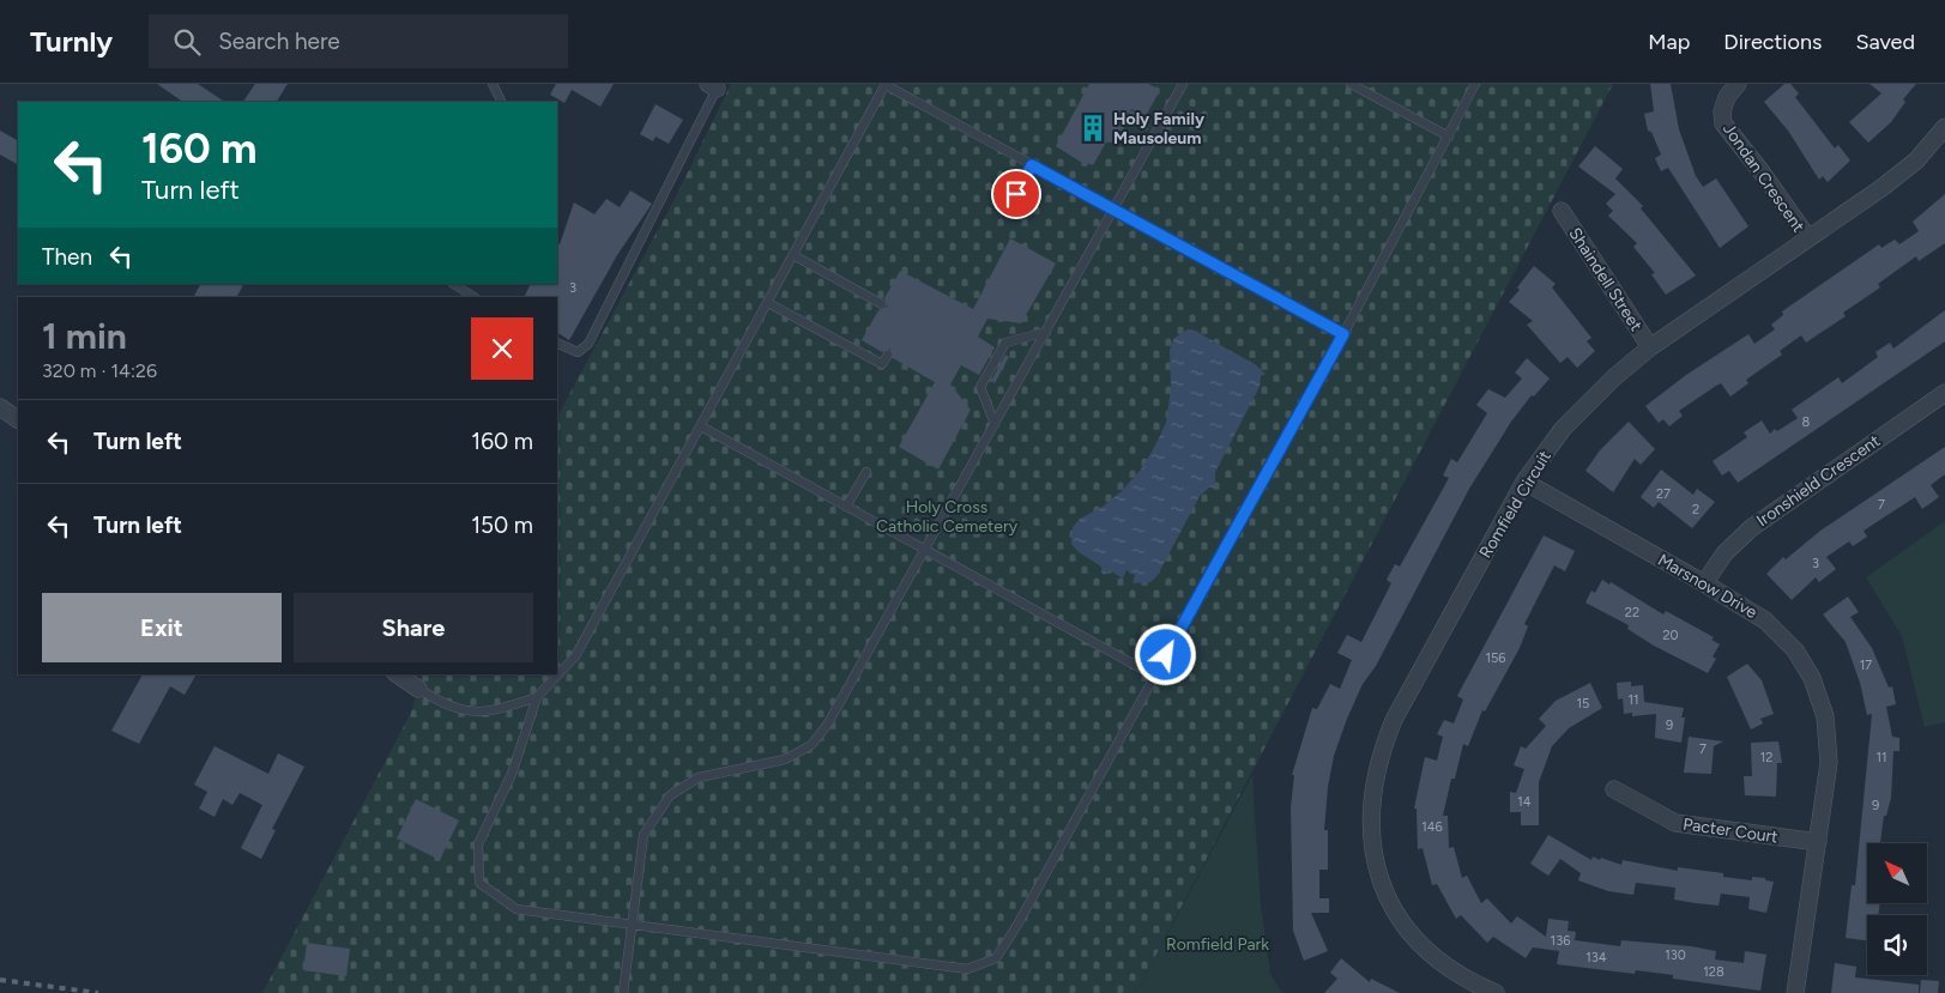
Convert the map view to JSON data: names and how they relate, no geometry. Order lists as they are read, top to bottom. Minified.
{"streets":{"street":["Jondan Crescent","Shaindell Street","Ironshield Crescent","Romfield Circuit","Marsnow Drive","Pacter Court"]},"crossings":[["Jondan Crescent","Romfield Circuit"],["Shaindell Street","Romfield Circuit"],["Ironshield Crescent","Marsnow Drive"],["Romfield Circuit","Marsnow Drive"],["Marsnow Drive","Pacter Court"]],"parks":["Holy Cross Catholic Cemetery","Romfield Park"],"places":{"building":["Holy Family Mausoleum"]},"house_numbers":["3","8","27","7","2","3","22","20","156","17","11","15","9","7","12","11","14","9","146","136","130","134","128"],"north":"top left","page":{"header":"Turnly","search":"Search here","nav":["Map","Directions","Saved"],"turn":["160 m","Turn left"],"then":"Then","heading":["1 min","320 m · 14:26"],"list":[{"name":"Turn left","value":"160 m"},{"name":"Turn left","value":"150 m"}],"buttons":["Exit","Share"]}}
